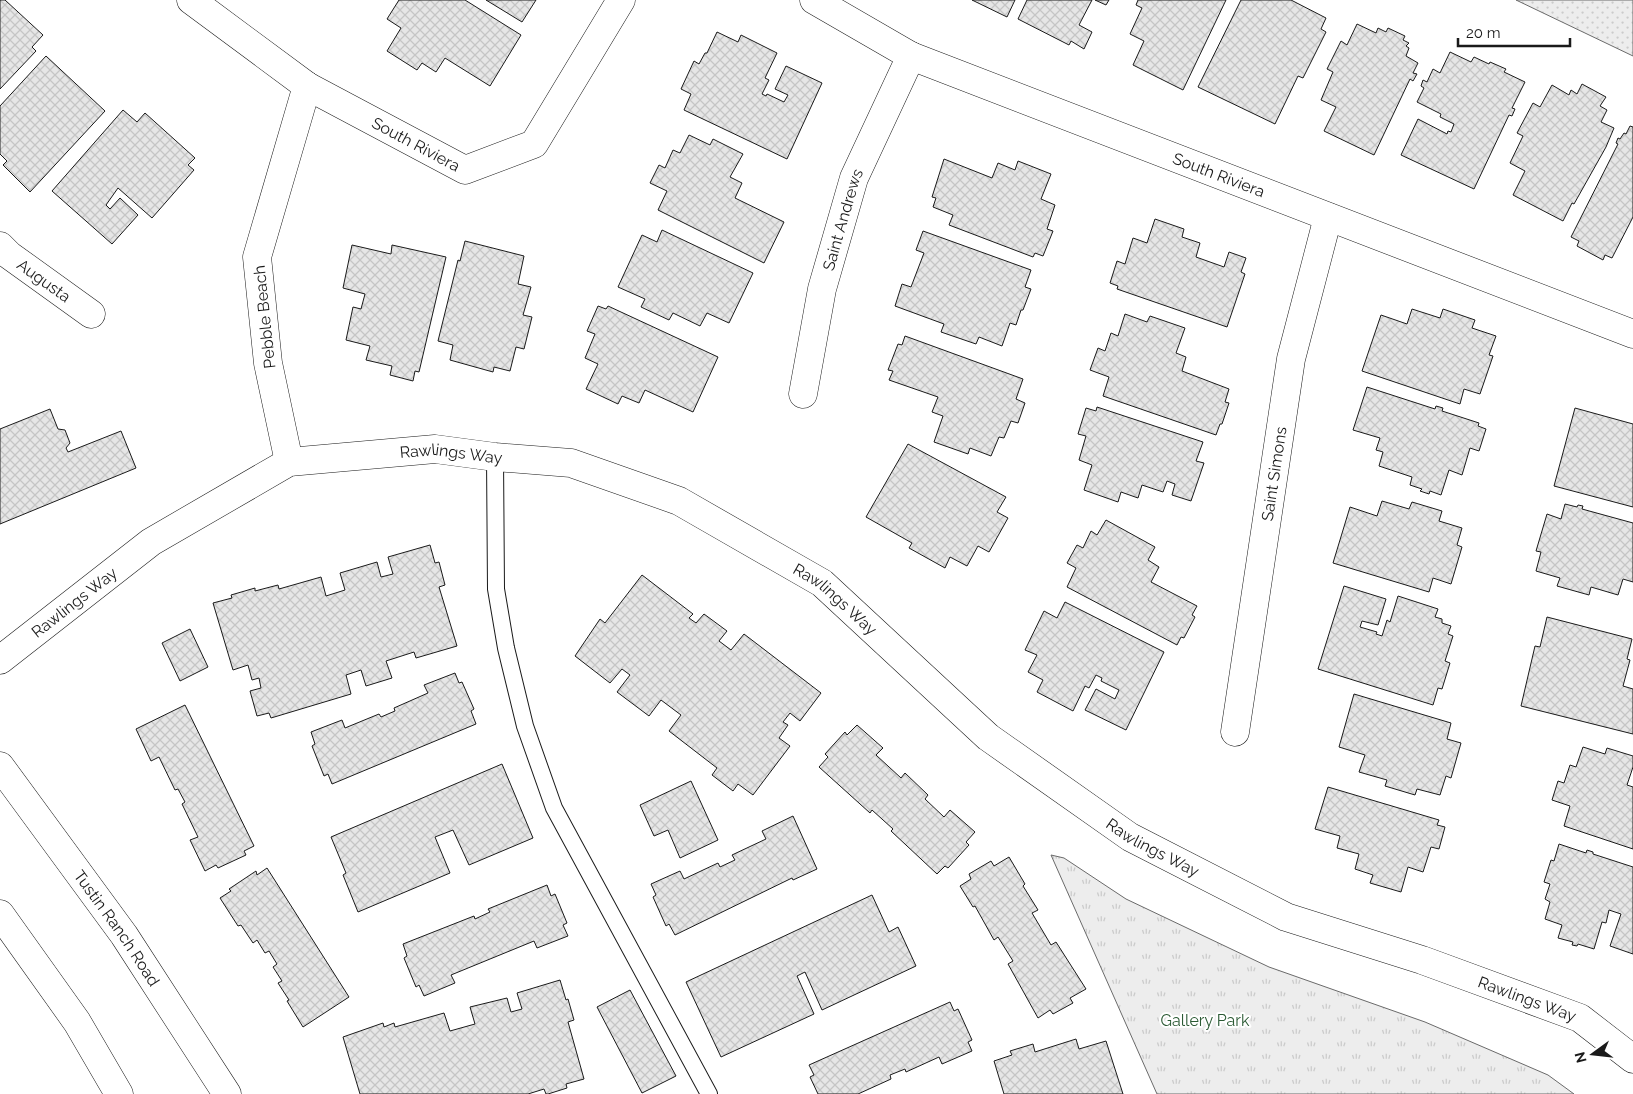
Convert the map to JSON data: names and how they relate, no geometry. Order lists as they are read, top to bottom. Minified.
{"streets":{"street":["South Riviera","Saint Andrews","Augusta","Pebble Beach","Rawlings Way","Saint Simons","Tustin Ranch Road"]},"crossings":[["South Riviera","Saint Andrews"],["South Riviera","Pebble Beach"],["South Riviera","Saint Simons"],["Pebble Beach","Rawlings Way"]],"parks":["Gallery Park"],"scale_bar":"20 m","north":"left"}
